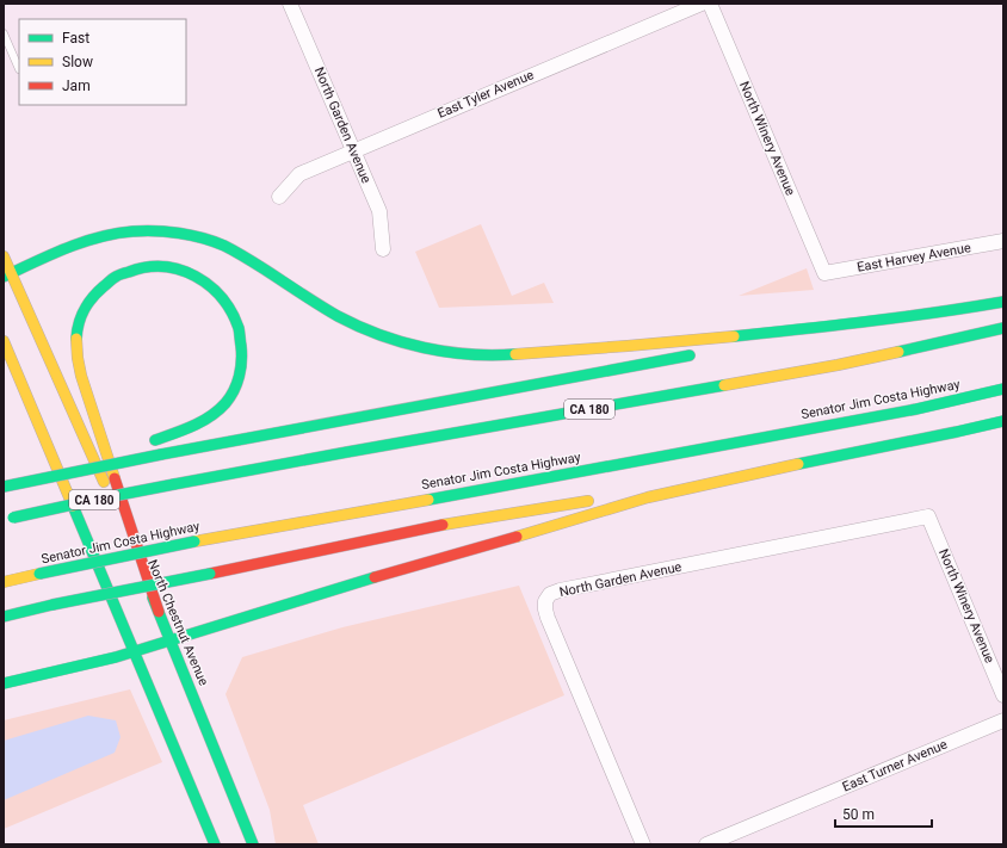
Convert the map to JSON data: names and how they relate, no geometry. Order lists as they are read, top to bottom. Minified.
{"streets":{"main road":["Senator Jim Costa Highway","CA 180","North Chestnut Avenue"],"street":["East Tyler Avenue","North Garden Avenue","North Winery Avenue","East Harvey Avenue","East Turner Avenue"]},"crossings":[["East Tyler Avenue","North Garden Avenue"],["North Garden Avenue","North Winery Avenue"],["North Winery Avenue","East Harvey Avenue"]],"legend":["Fast","Slow","Jam"],"scale_bar":"50 m"}
